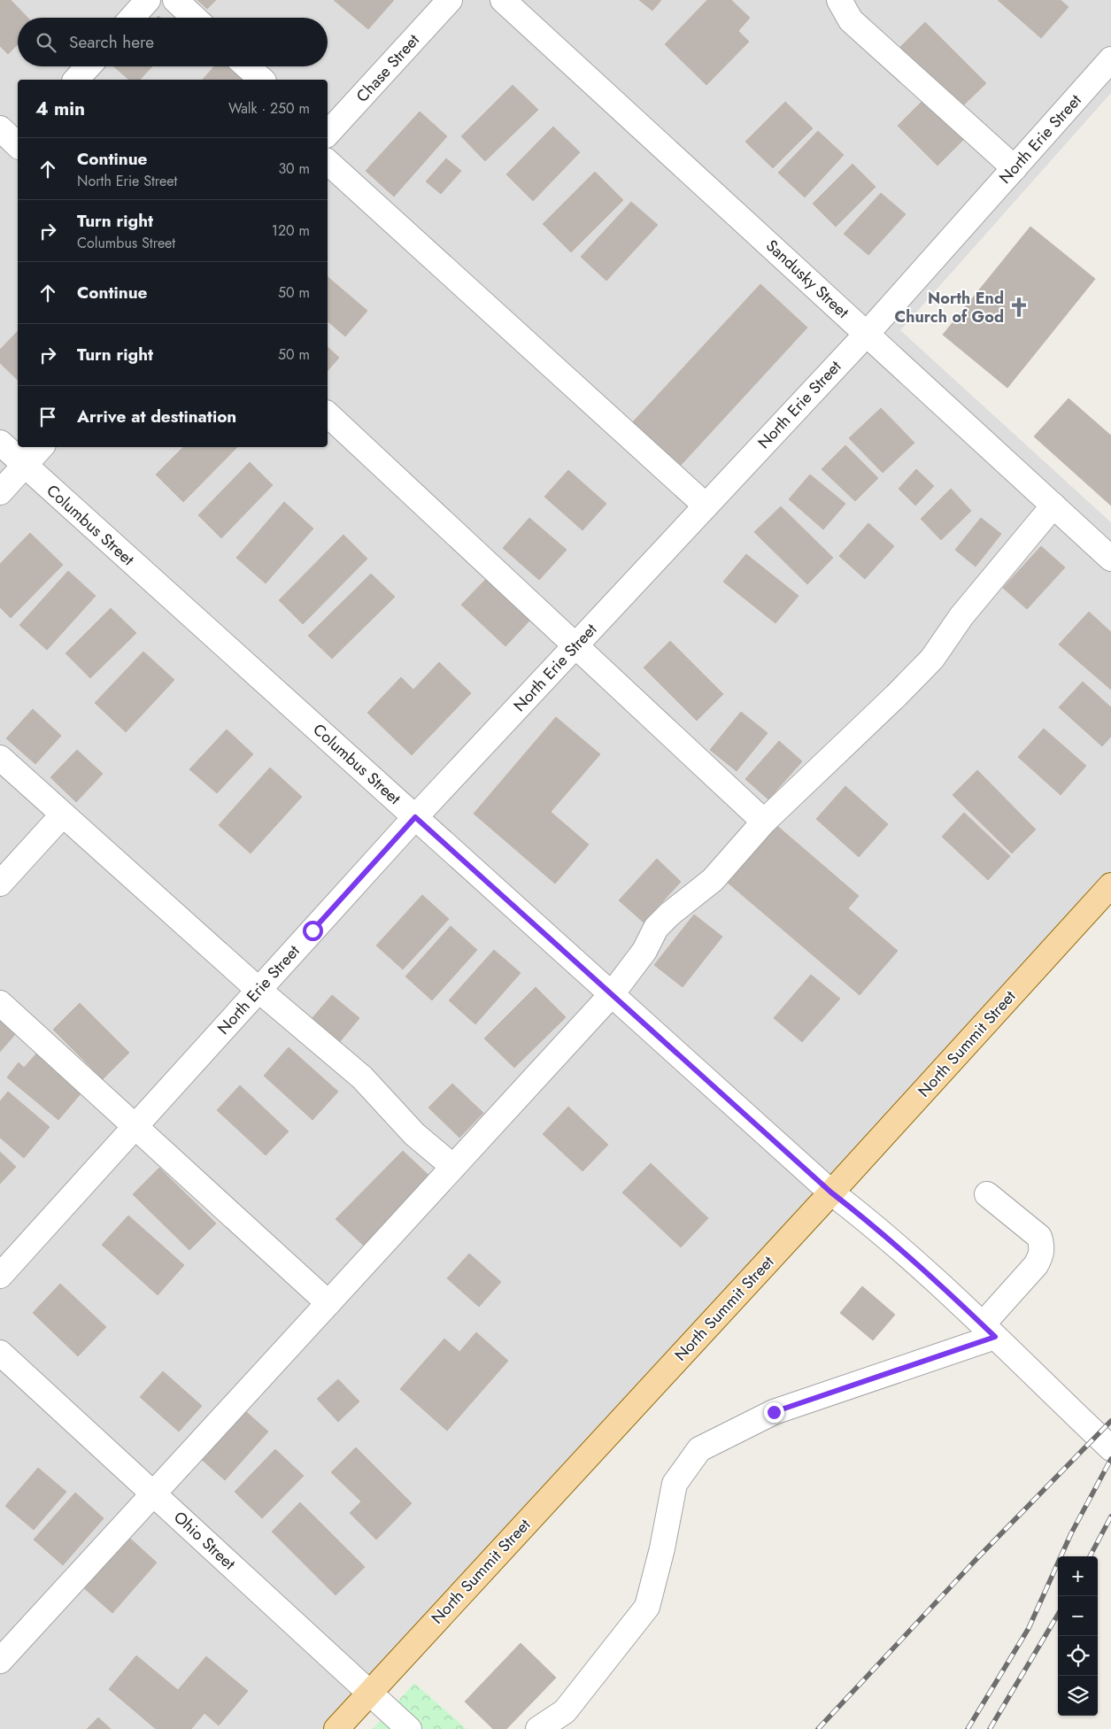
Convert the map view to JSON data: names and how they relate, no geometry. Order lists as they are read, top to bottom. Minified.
{"streets":{"main road":["North Summit Street"],"street":["Chase Street","North Erie Street","Sandusky Street","Columbus Street","Ohio Street"]},"crossings":[["North Erie Street","Sandusky Street"],["North Erie Street","Columbus Street"],["Columbus Street","North Summit Street"],["North Summit Street","Ohio Street"]],"places":{"church":["North End Church of God"]},"page":{"search":"Search here","heading":["4 min","Walk · 250 m"],"list":[["Continue","North Erie Street","30 m"],["Turn right","Columbus Street","120 m"],["Continue","50 m"],["Turn right","50 m"],"Arrive at destination"],"map_buttons":["+","−"]}}
